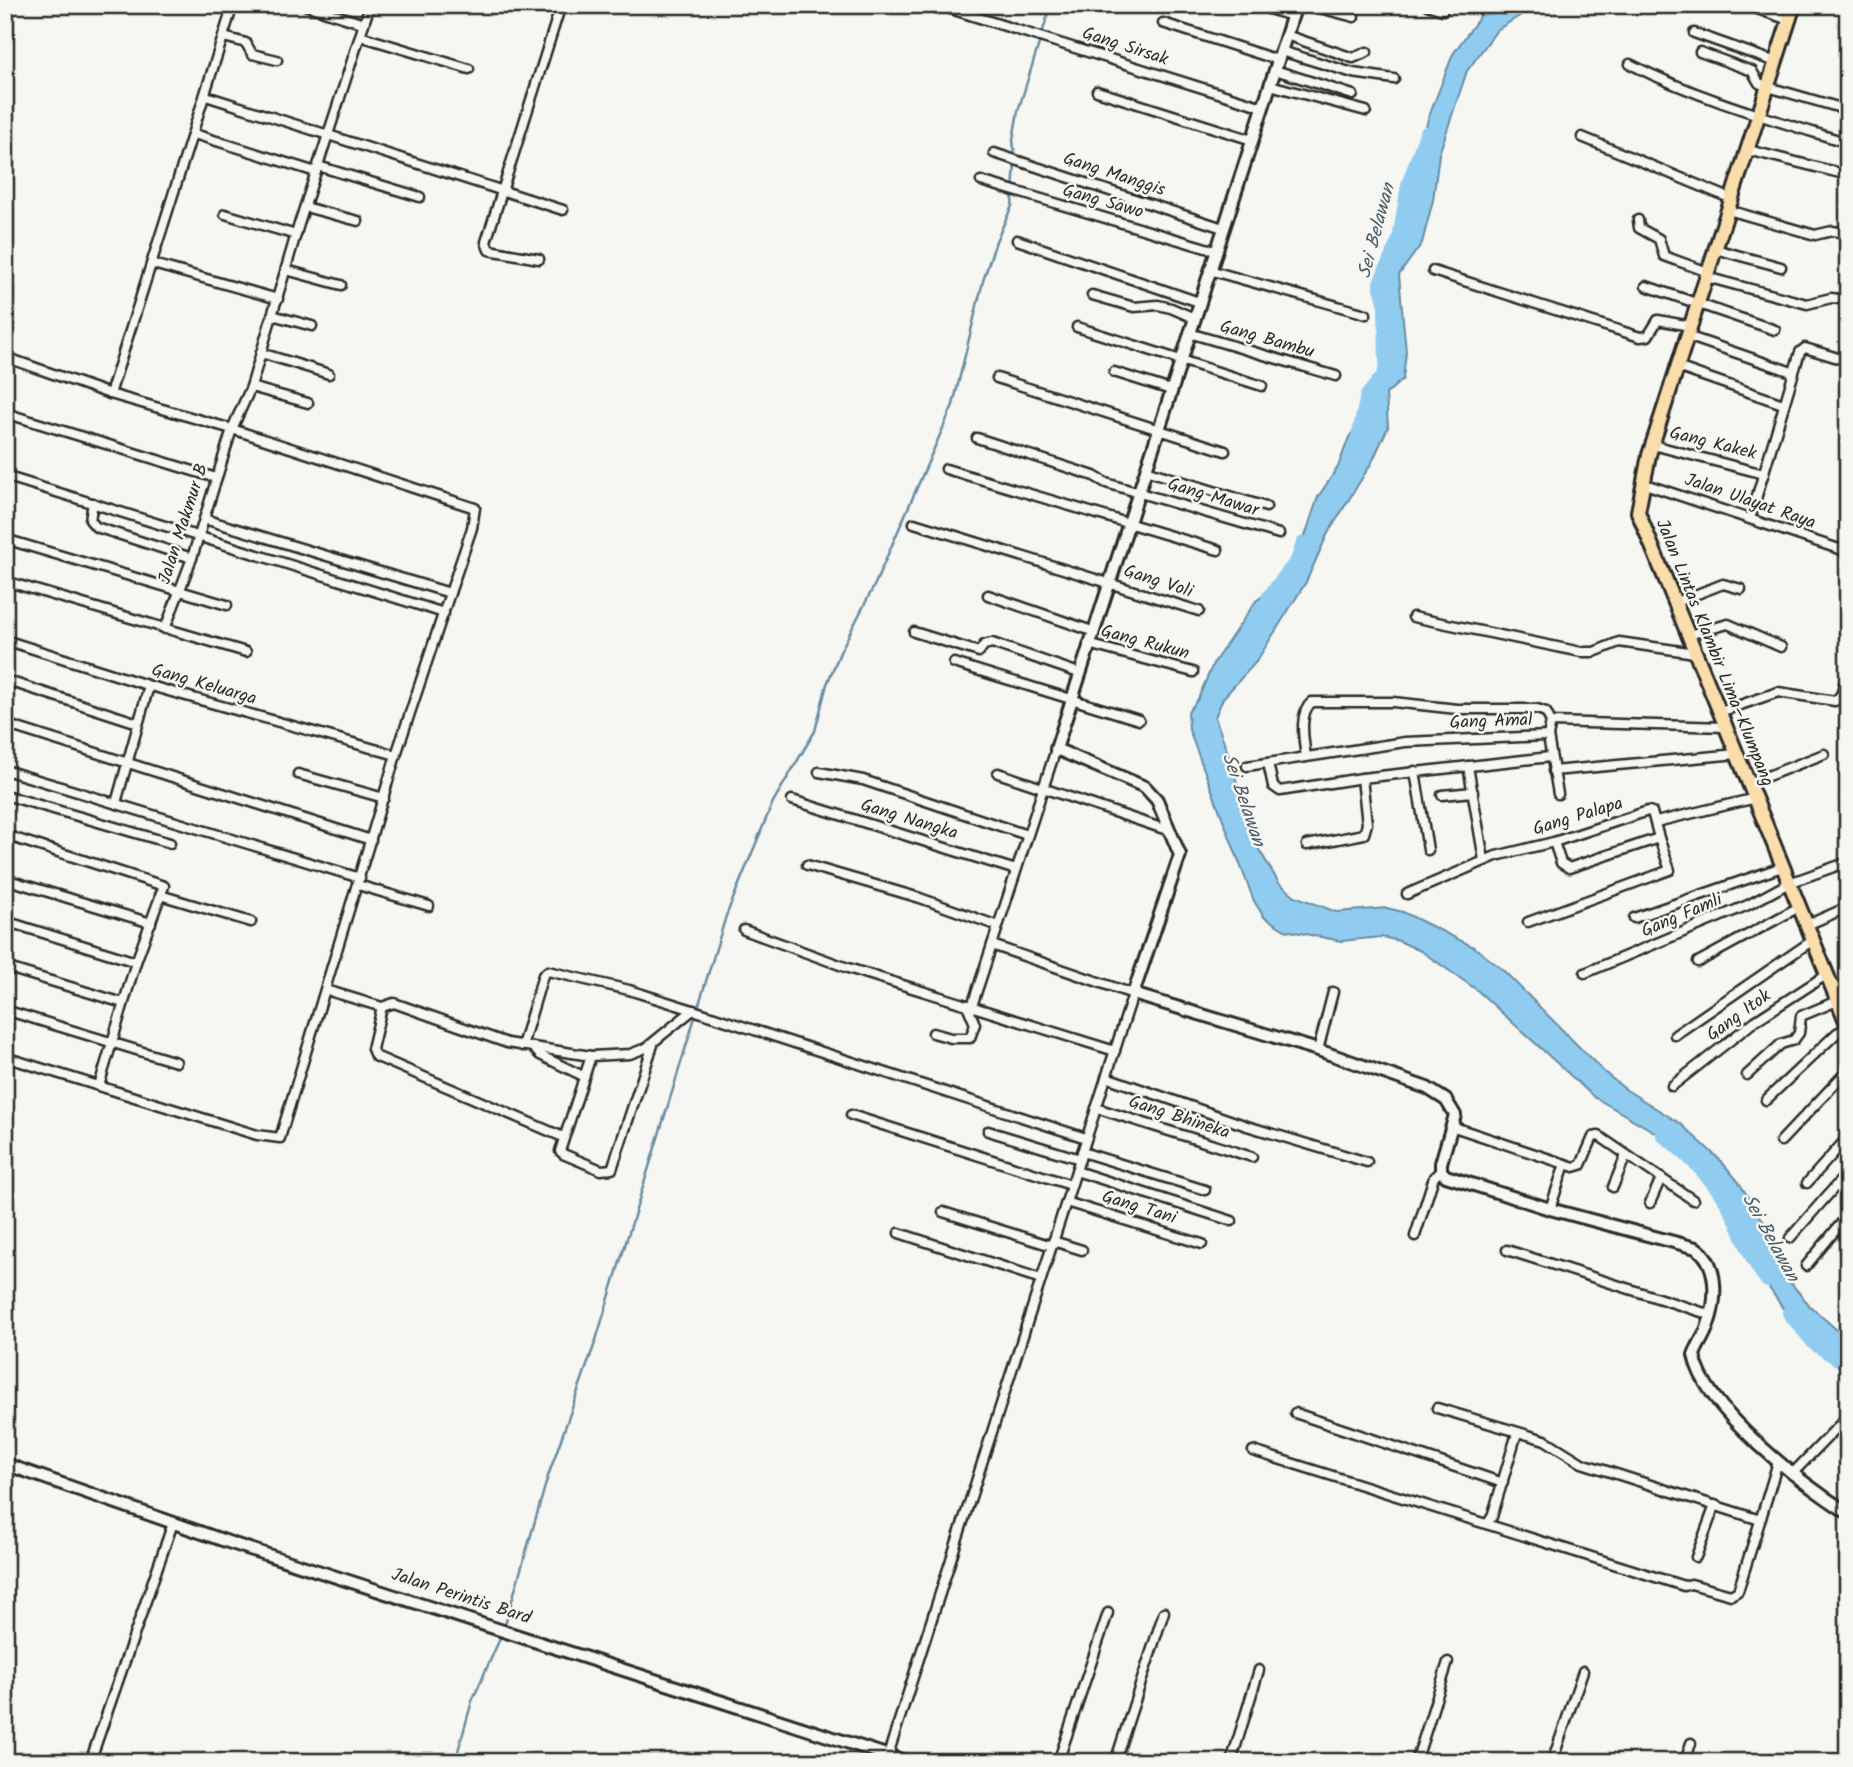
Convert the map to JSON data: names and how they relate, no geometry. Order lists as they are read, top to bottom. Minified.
{"streets":{"main road":["Jalan Lintas Klambir Lima–Klumpang"],"street":["Gang Sirsak","Gang Manggis","Gang Sawo","Gang Bambu","Gang Kakek","Gang Mawar","Jalan Ulayat Raya","Jalan Makmur B","Gang Voli","Gang Rukun","Gang Keluarga","Gang Amal","Gang Palapa","Gang Nangka","Gang Famli","Gang Itok","Gang Bhineka","Gang Tani","Jalan Perintis Bard"]},"crossings":[["Gang Kakek","Jalan Lintas Klambir Lima–Klumpang"],["Jalan Ulayat Raya","Jalan Lintas Klambir Lima–Klumpang"],["Jalan Lintas Klambir Lima–Klumpang","Gang Amal"],["Jalan Lintas Klambir Lima–Klumpang","Gang Palapa"],["Jalan Lintas Klambir Lima–Klumpang","Gang Famli"],["Jalan Lintas Klambir Lima–Klumpang","Gang Itok"]],"water":["Sei Belawan"]}
